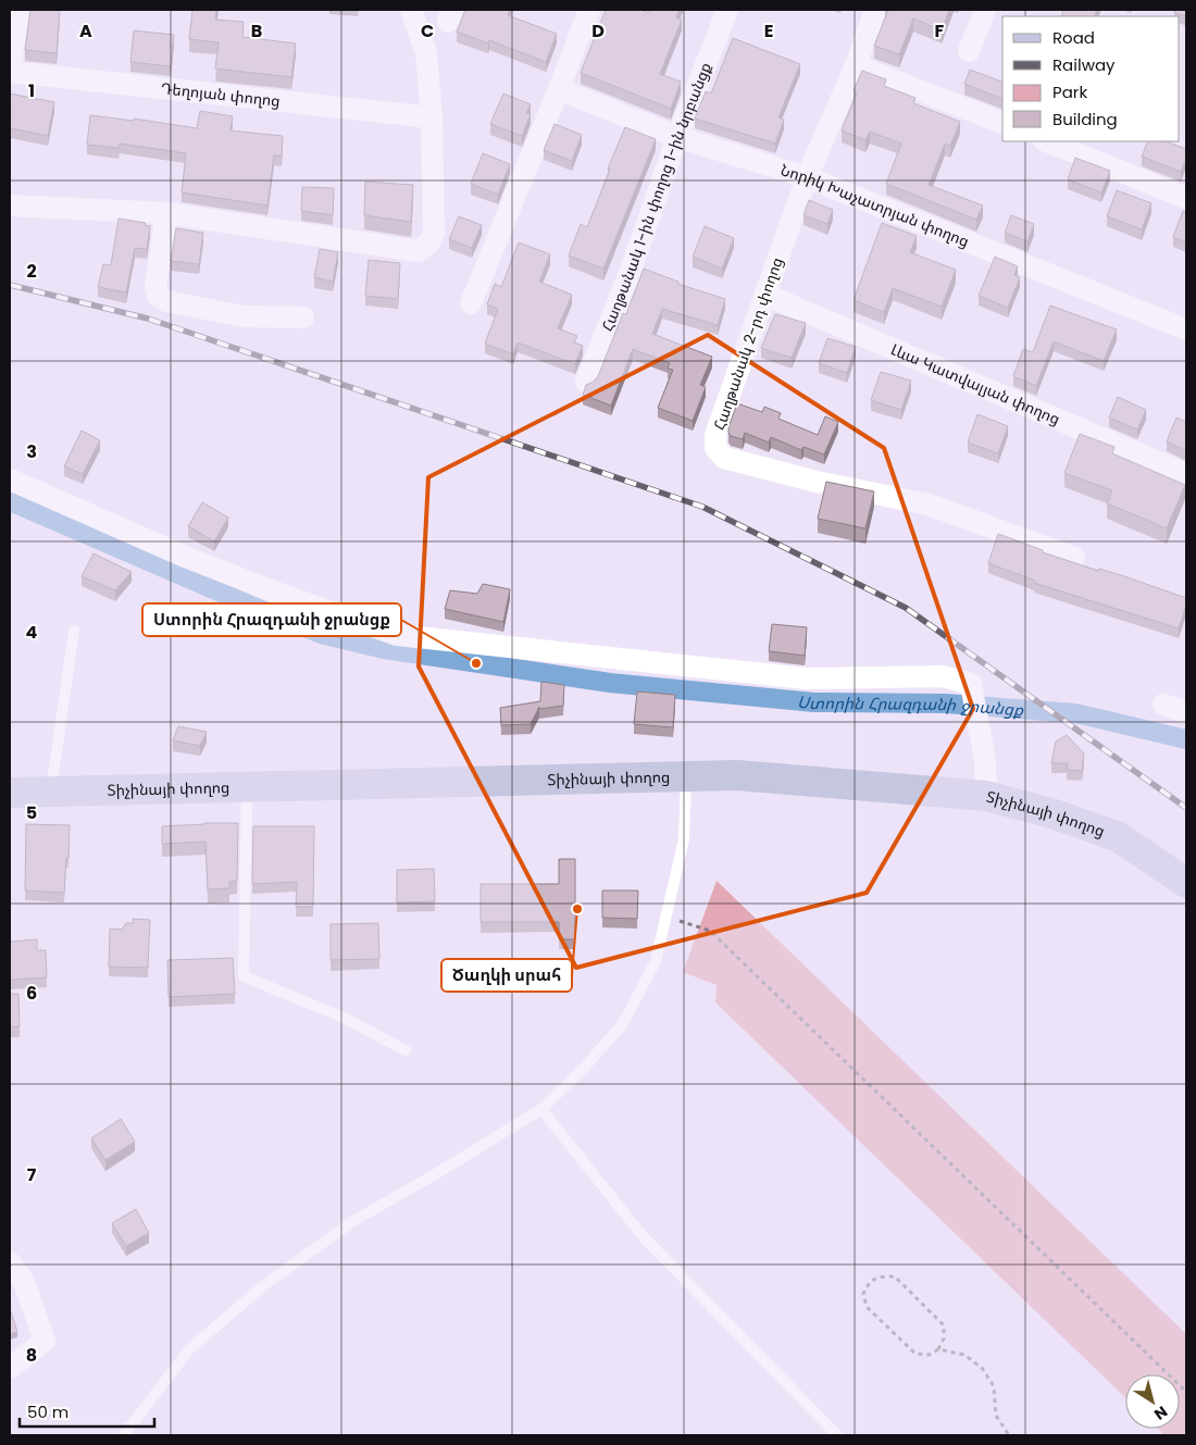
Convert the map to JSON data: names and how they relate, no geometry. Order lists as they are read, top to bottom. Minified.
{"streets":{"street":["Դեղոյան փողոց","Հաղթանակ 1-ին փողոց 1-ին նրբանցք","Նորիկ Խաչատրյան փողոց","Հաղթանակ 2-րդ փողոց","Լևա Կատվալյան փողոց","Տիչինայի փողոց"]},"crossings":[["Հաղթանակ 1-ին փողոց 1-ին նրբանցք","Նորիկ Խաչատրյան փողոց"],["Նորիկ Խաչատրյան փողոց","Հաղթանակ 2-րդ փողոց"],["Հաղթանակ 2-րդ փողոց","Լևա Կատվալյան փողոց"]],"water":["Ստորին Հրազդանի ջրանցք"],"places":["Ստորին Հրազդանի ջրանցք","Ծաղկի սրահ"],"legend":["Road","Railway","Park","Building"],"scale_bar":"50 m","north":"bottom right","grid":{"columns":["A","B","C","D","E","F"],"rows":["1","2","3","4","5","6","7","8"]}}
